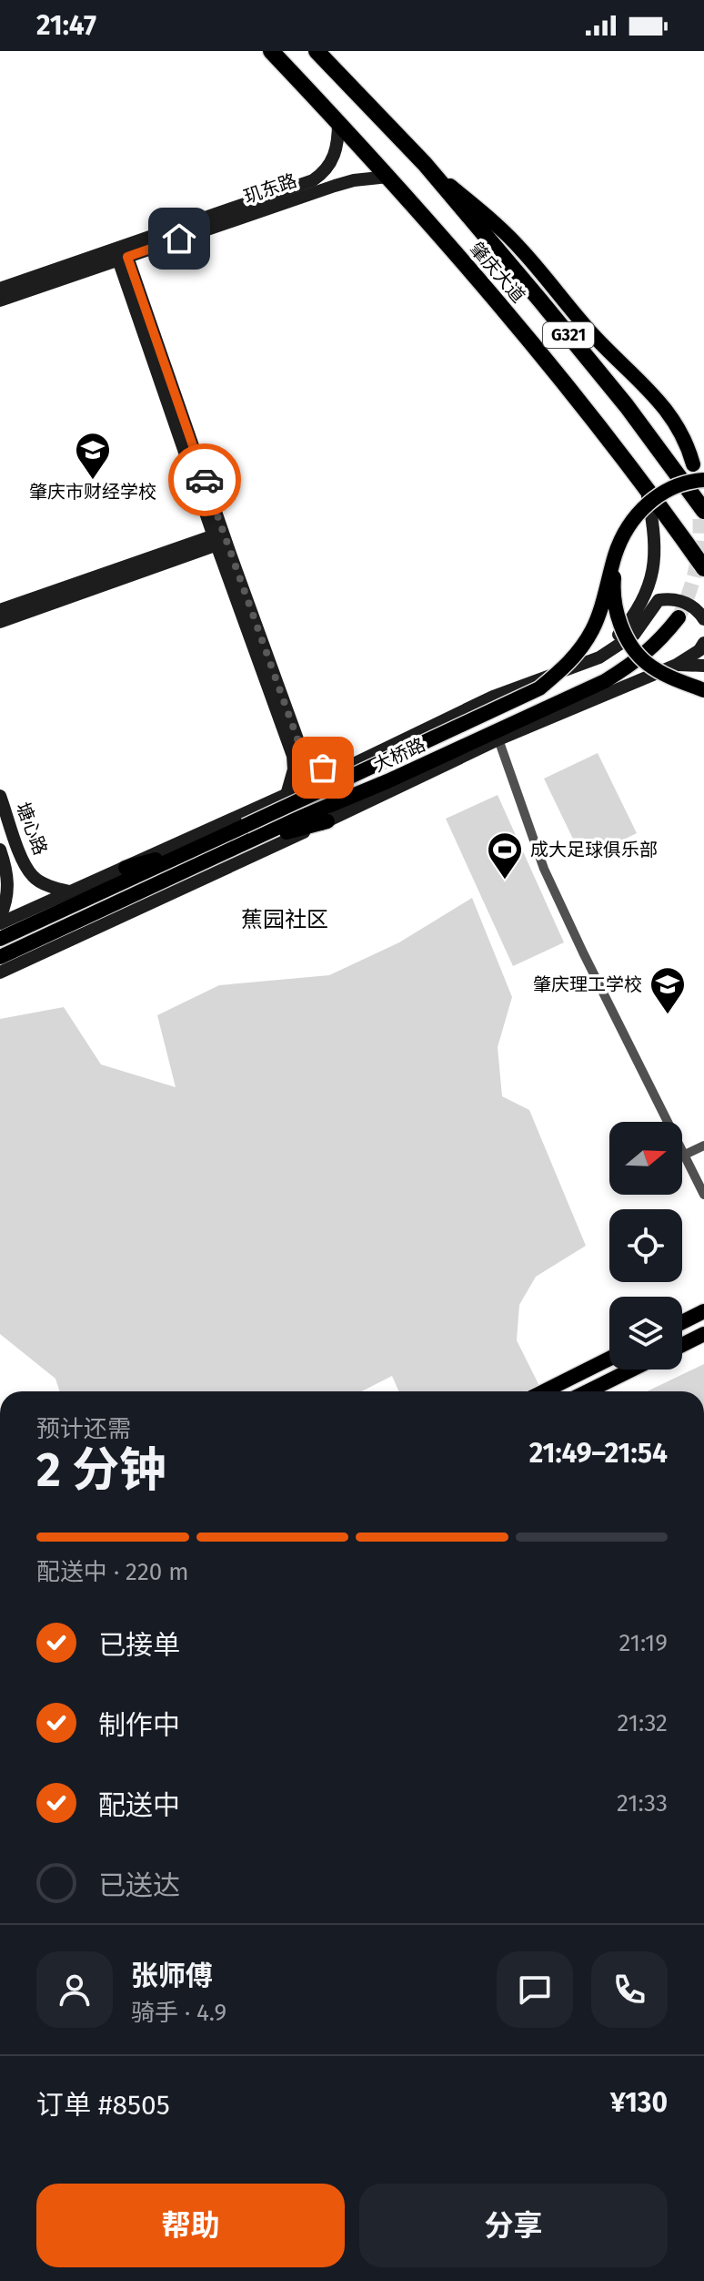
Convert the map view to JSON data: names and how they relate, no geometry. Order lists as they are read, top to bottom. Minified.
{"streets":{"highway":["肇庆大道","G321"],"main road":["大桥路"],"street":["玑东路","塘心路"]},"crossings":[["玑东路","肇庆大道"]],"districts":["蕉园社区"],"places":{"school or university":["肇庆市财经学校","肇庆理工学校"],"sports":["成大足球俱乐部"]},"north":"right","page":{"status":"21:47","heading":["2 分钟","预计还需","21:49–21:54"],"panel":["张师傅","骑手 · 4.9","订单 #8505","¥130"],"bar":"配送中 · 220 m","list":[["已接单","21:19"],["制作中","21:32"],["配送中","21:33"],"已送达"],"buttons":["帮助","分享"]}}
